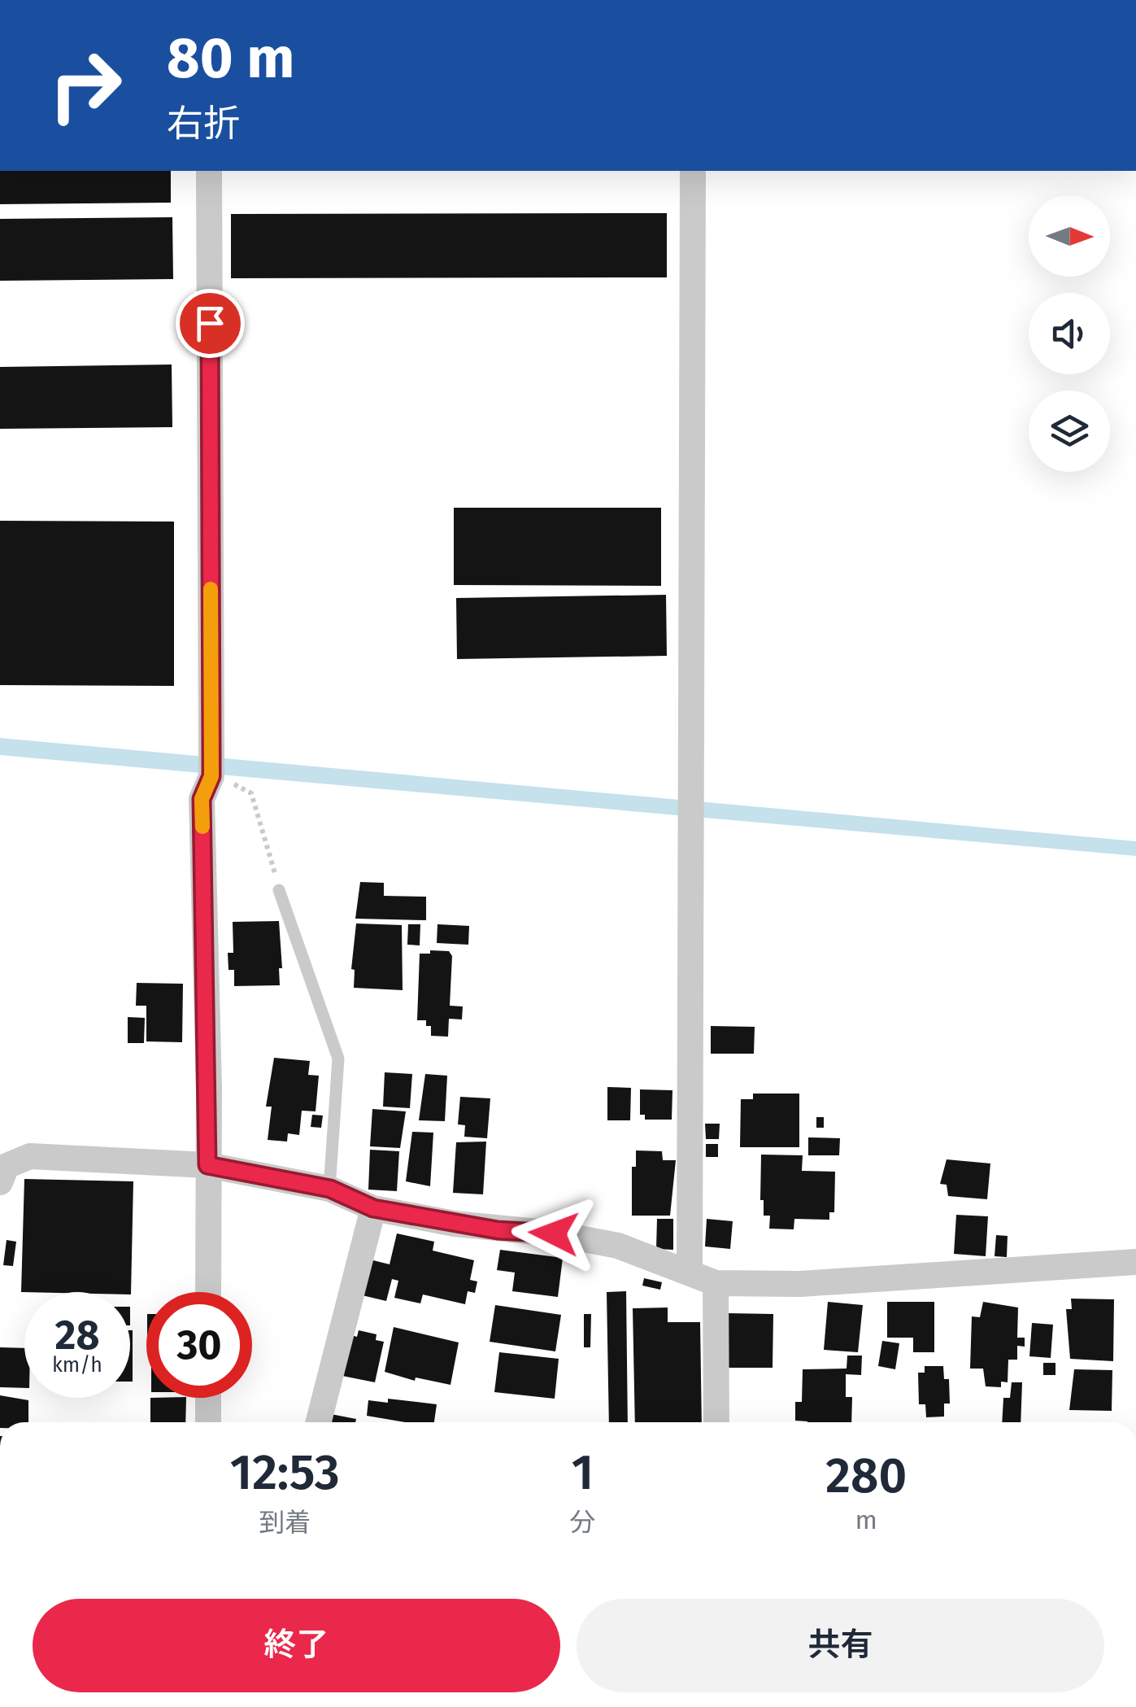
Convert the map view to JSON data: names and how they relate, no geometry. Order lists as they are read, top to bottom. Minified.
{"north":"right","page":{"turn":["80 m","右折"],"speed":"28 km/h","limit":"30","eta":["12:53","到着","1","分","280","m"],"buttons":["終了","共有"]}}
